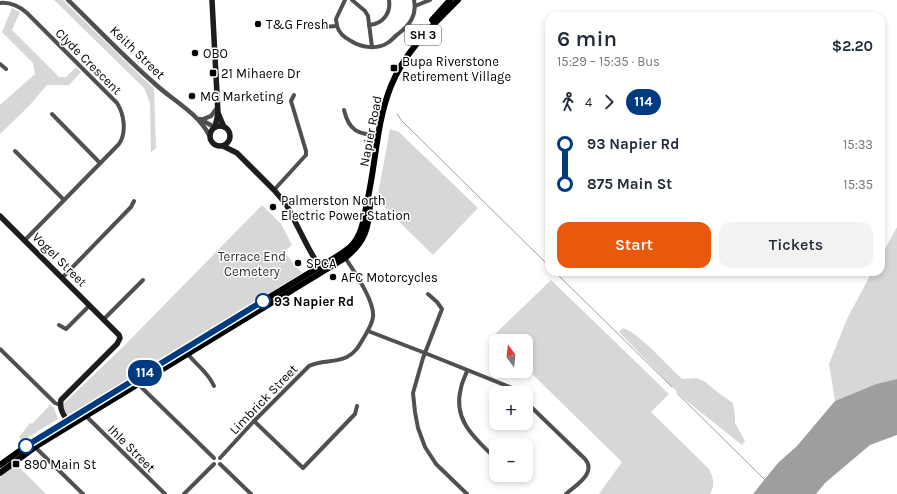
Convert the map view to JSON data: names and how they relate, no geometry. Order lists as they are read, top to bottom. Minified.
{"streets":{"highway":["SH 3","Napier Road"],"main road":["Vogel Street"],"street":["Keith Street","Clyde Crescent","Limbrick Street","Ihle Street"]},"crossings":[["SH 3","Napier Road"],["Clyde Crescent","Vogel Street"],["Napier Road","Limbrick Street"],["Napier Road","Ihle Street"]],"parks":["Terrace End Cemetery"],"places":{"other":["T&G Fresh","OBO","MG Marketing","Palmerston North Electric Power Station","SPCA","AFC Motorcycles","93 Napier Rd"],"transit":["Bupa Riverstone Retirement Village","21 Mihaere Dr","890 Main St"]},"lines":["bus line 114"],"north":"top","page":{"on_map":"114","heading":["6 min","15:29 – 15:35 · Bus","$2.20"],"legs":["4","114"],"list":[{"name":"93 Napier Rd","value":"15:33"},{"name":"875 Main St","value":"15:35"}],"buttons":["Start","Tickets"],"map_buttons":["+","−"]}}
